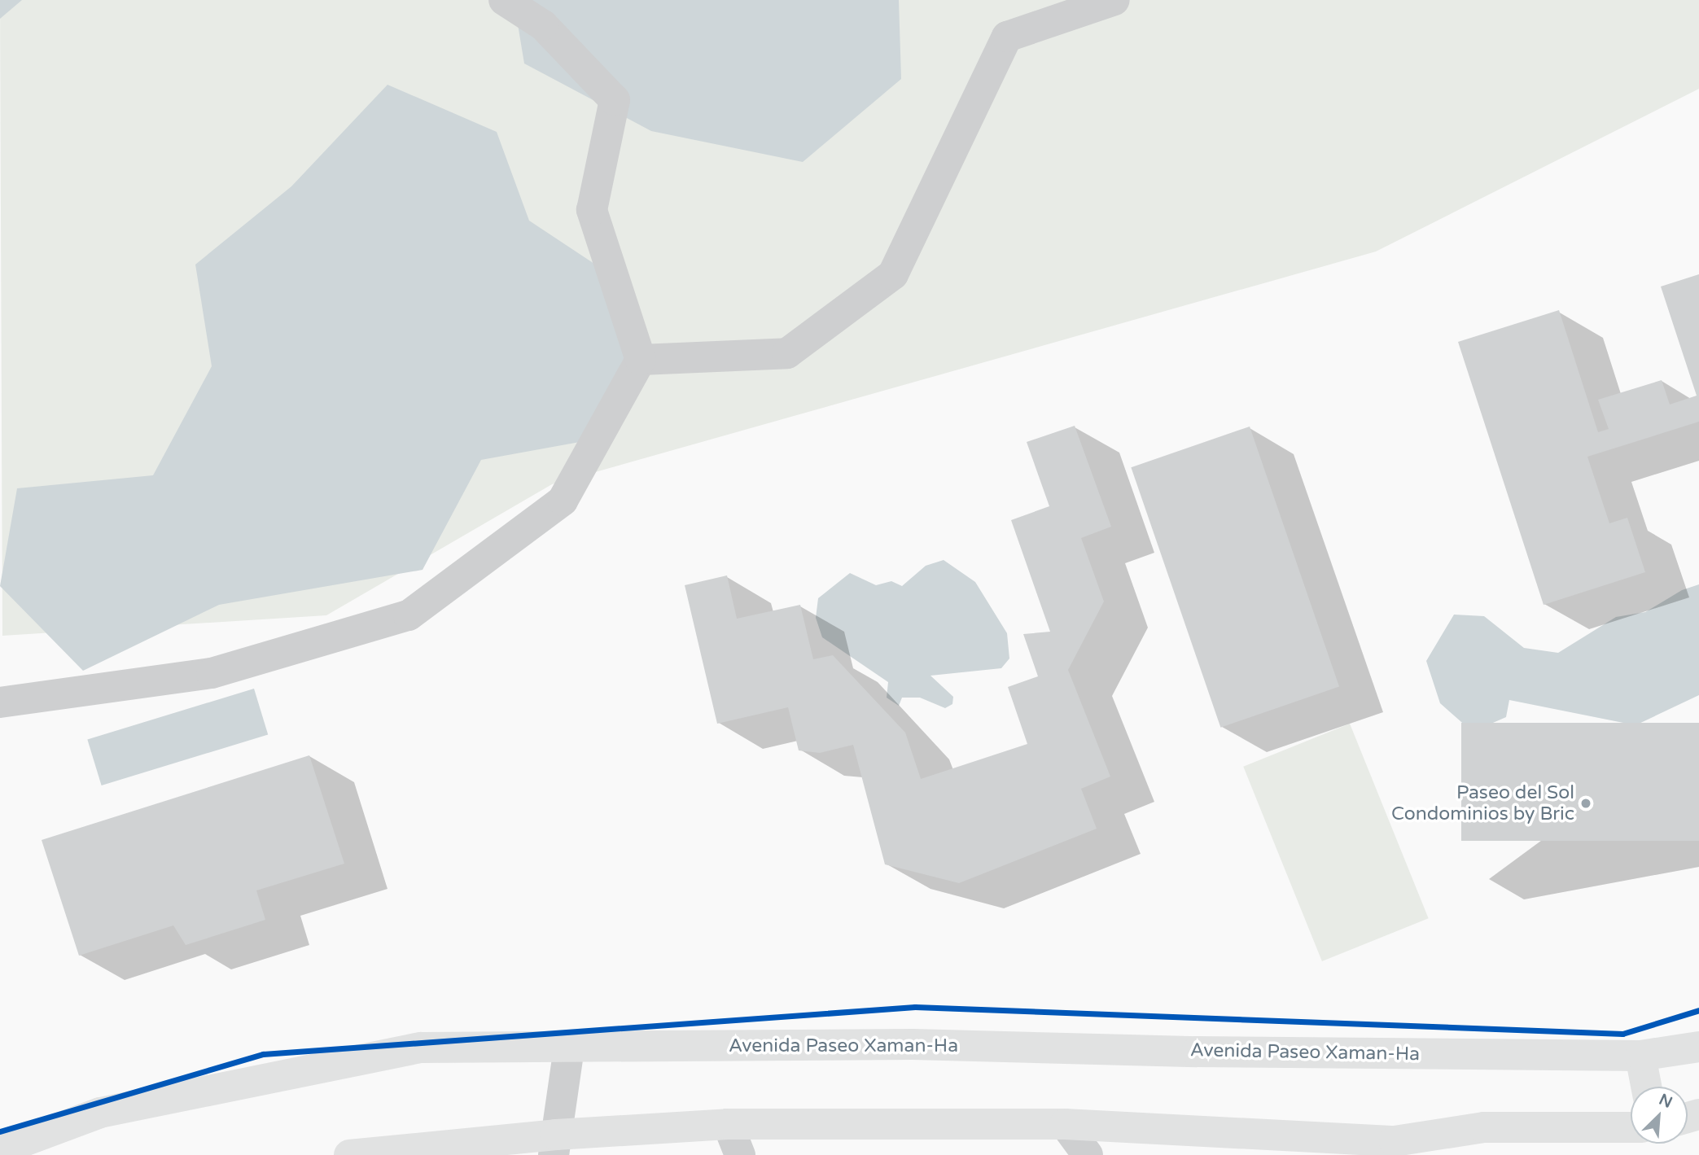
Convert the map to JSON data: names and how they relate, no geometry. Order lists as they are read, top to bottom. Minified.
{"streets":{"main road":["Avenida Paseo Xaman-Ha"]},"places":["Paseo del Sol Condominios by Bric"],"north":"top right"}
